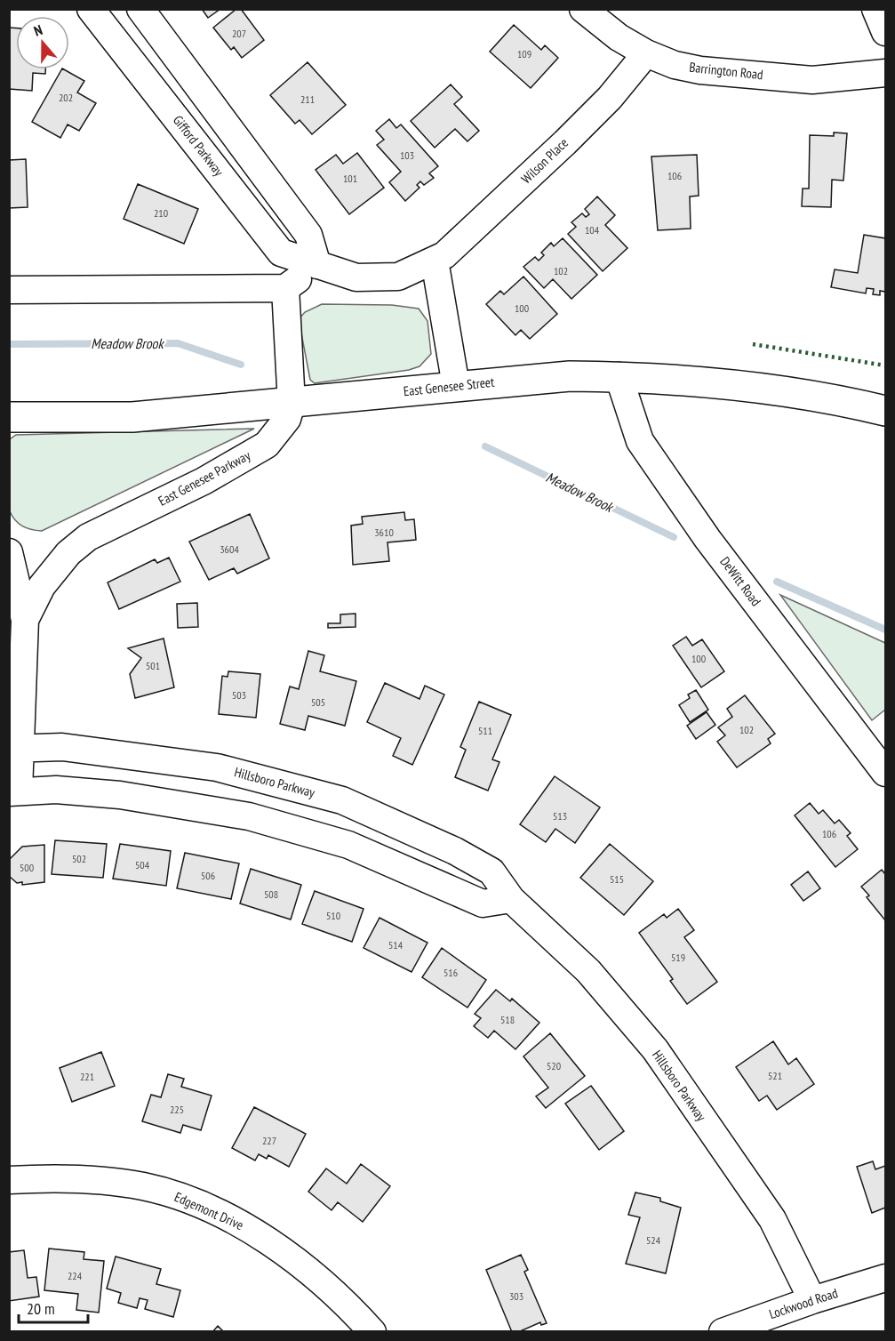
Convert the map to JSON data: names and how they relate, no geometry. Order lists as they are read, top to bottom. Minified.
{"streets":{"main road":["East Genesee Street"],"street":["Barrington Road","Gifford Parkway","Wilson Place","East Genesee Parkway","DeWitt Road","Hillsboro Parkway","Edgemont Drive","Lockwood Road"]},"crossings":[["Barrington Road","Wilson Place"],["Gifford Parkway","Wilson Place"],["East Genesee Street","East Genesee Parkway"],["East Genesee Street","DeWitt Road"],["Hillsboro Parkway","Lockwood Road"]],"water":["Meadow Brook"],"house_numbers":["207","109","202","211","103","106","101","210","104","102","100","3610","3604","100","501","503","505","102","511","513","106","502","504","500","506","515","508","510","514","519","516","518","520","521","221","225","227","524","224","303"],"scale_bar":"20 m","north":"top"}
